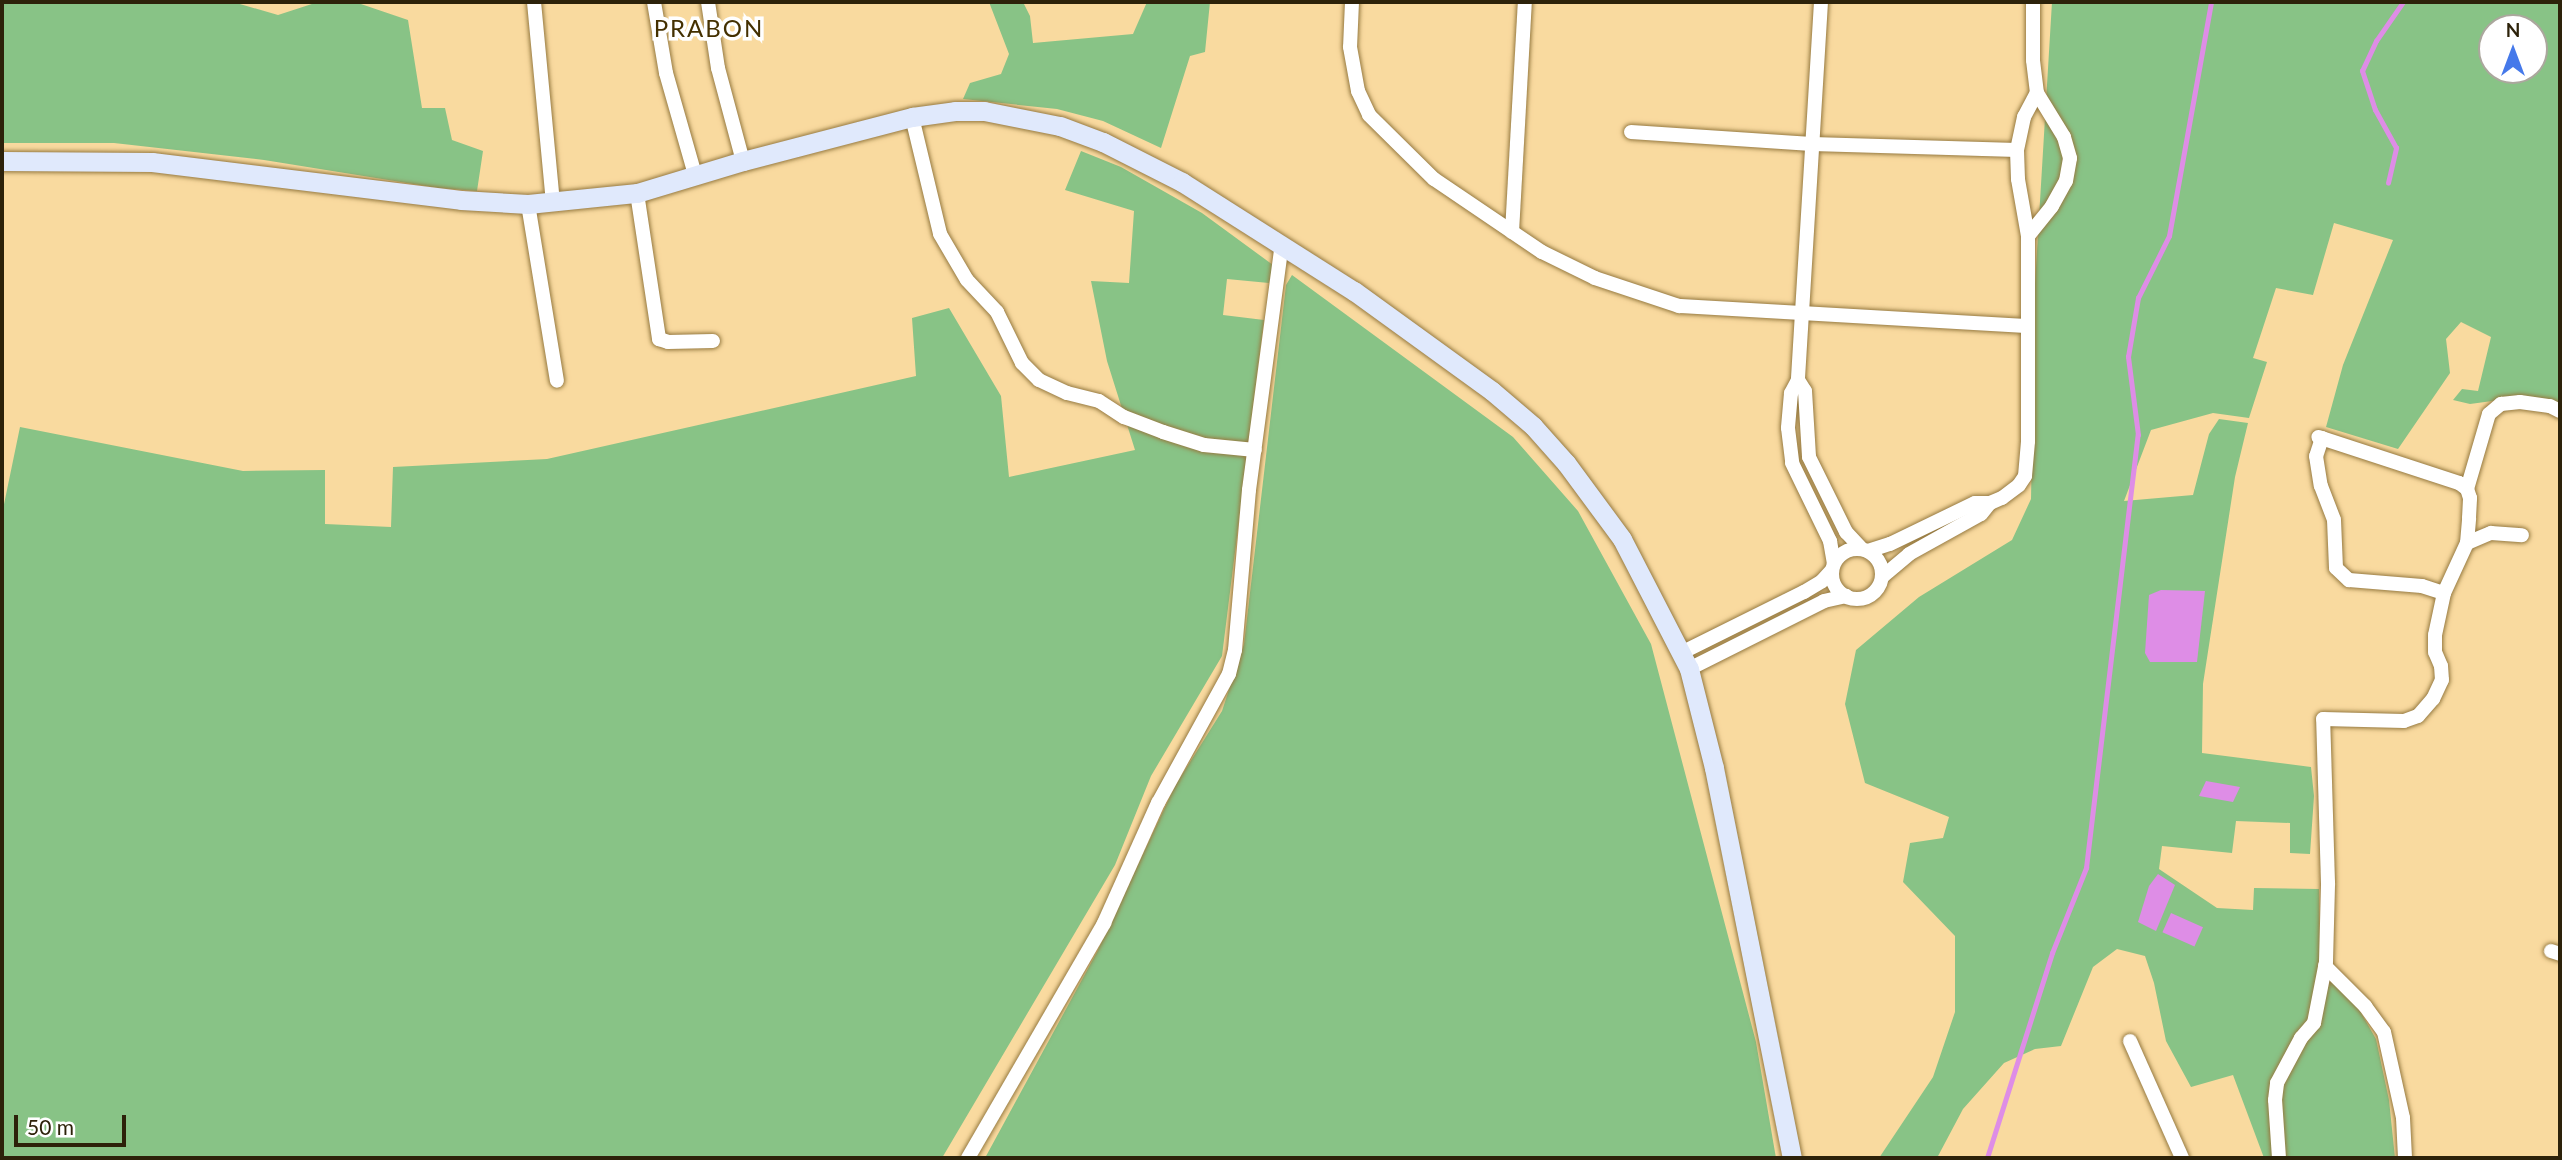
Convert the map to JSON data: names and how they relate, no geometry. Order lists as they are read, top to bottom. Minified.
{"districts":["PRABON"],"scale_bar":"50 m","north":"top"}
